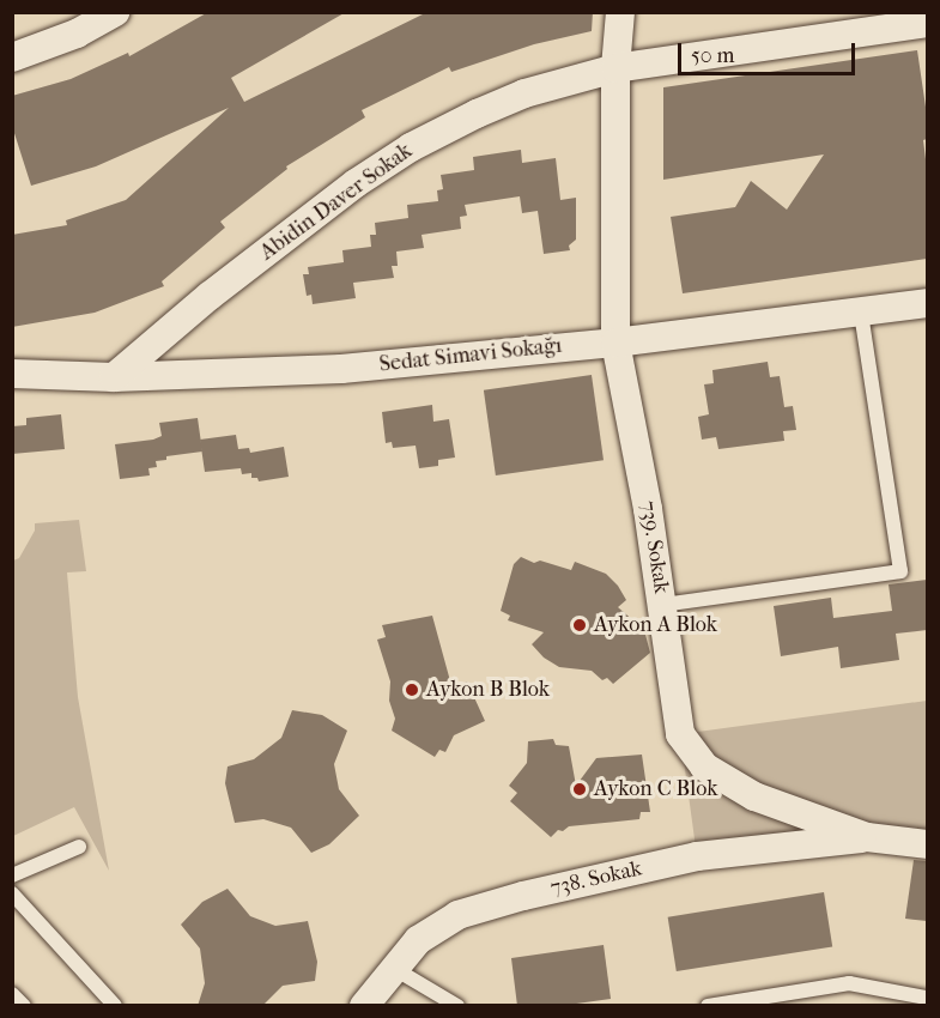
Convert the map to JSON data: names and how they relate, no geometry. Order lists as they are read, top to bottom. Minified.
{"streets":{"street":["Abidin Daver Sokak","Sedat Simavi Sokağı","739. Sokak","738. Sokak"]},"crossings":[["Abidin Daver Sokak","Sedat Simavi Sokağı"],["Abidin Daver Sokak","739. Sokak"],["Sedat Simavi Sokağı","739. Sokak"],["739. Sokak","738. Sokak"]],"places":["Aykon A Blok","Aykon B Blok","Aykon C Blok"],"scale_bar":"50 m"}
